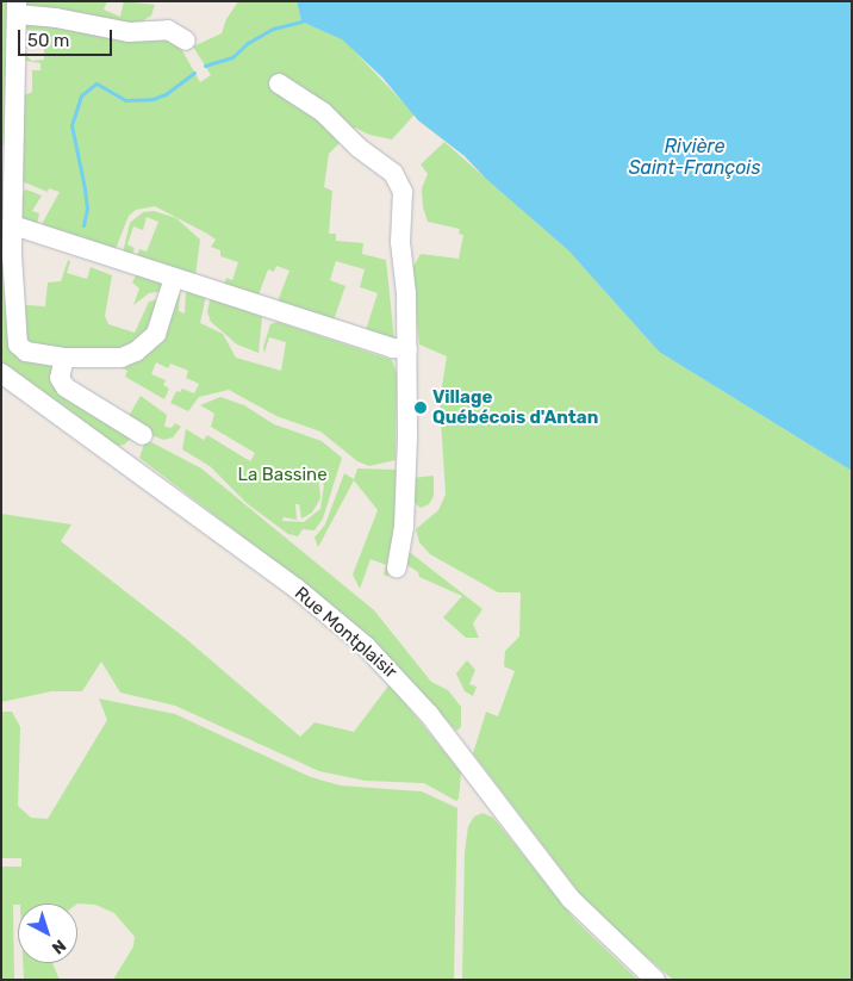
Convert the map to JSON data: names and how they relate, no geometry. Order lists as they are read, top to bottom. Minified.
{"streets":{"street":["Rue Montplaisir"]},"water":["Rivière Saint-François"],"parks":["La Bassine"],"places":["Village Québécois d'Antan"],"scale_bar":"50 m","north":"bottom right"}
